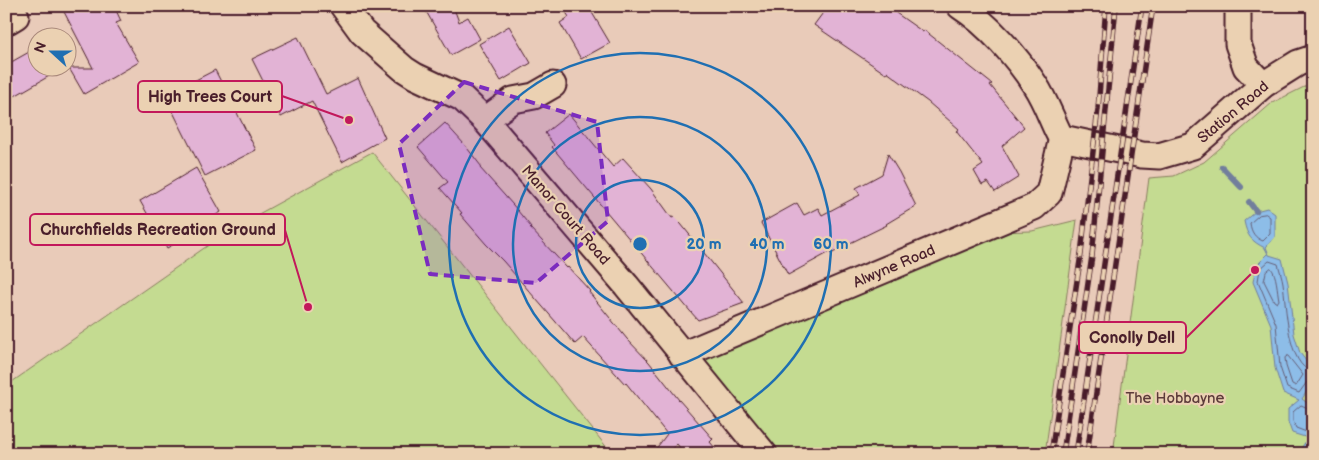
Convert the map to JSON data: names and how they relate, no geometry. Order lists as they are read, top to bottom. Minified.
{"streets":{"street":["Station Road","Manor Court Road","Alwyne Road"]},"crossings":[["Station Road","Alwyne Road"],["Manor Court Road","Alwyne Road"]],"parks":["The Hobbayne"],"places":["High Trees Court","Conolly Dell","Churchfields Recreation Ground"],"north":"left","rings":["20 m","40 m","60 m"]}
